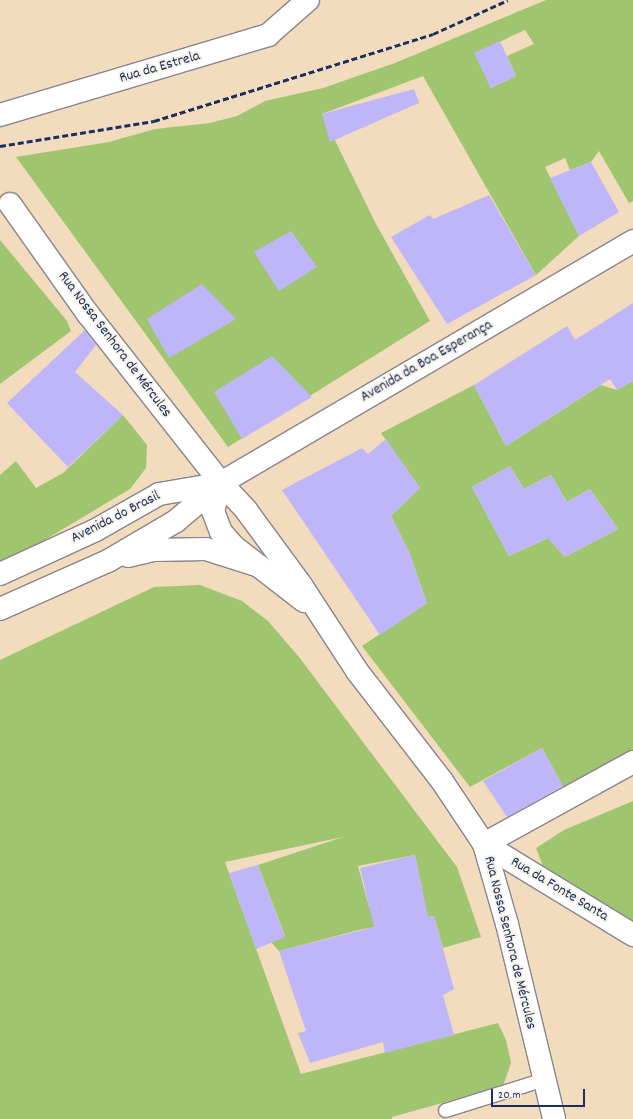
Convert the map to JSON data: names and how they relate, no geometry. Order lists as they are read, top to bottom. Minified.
{"streets":{"street":["Rua da Estrela","Rua Nossa Senhora de Mércules","Avenida da Boa Esperança","Avenida do Brasil","Rua da Fonte Santa"]},"crossings":[["Rua Nossa Senhora de Mércules","Avenida da Boa Esperança"],["Rua Nossa Senhora de Mércules","Avenida do Brasil"],["Rua Nossa Senhora de Mércules","Rua da Fonte Santa"],["Avenida da Boa Esperança","Avenida do Brasil"]],"scale_bar":"20 m"}
